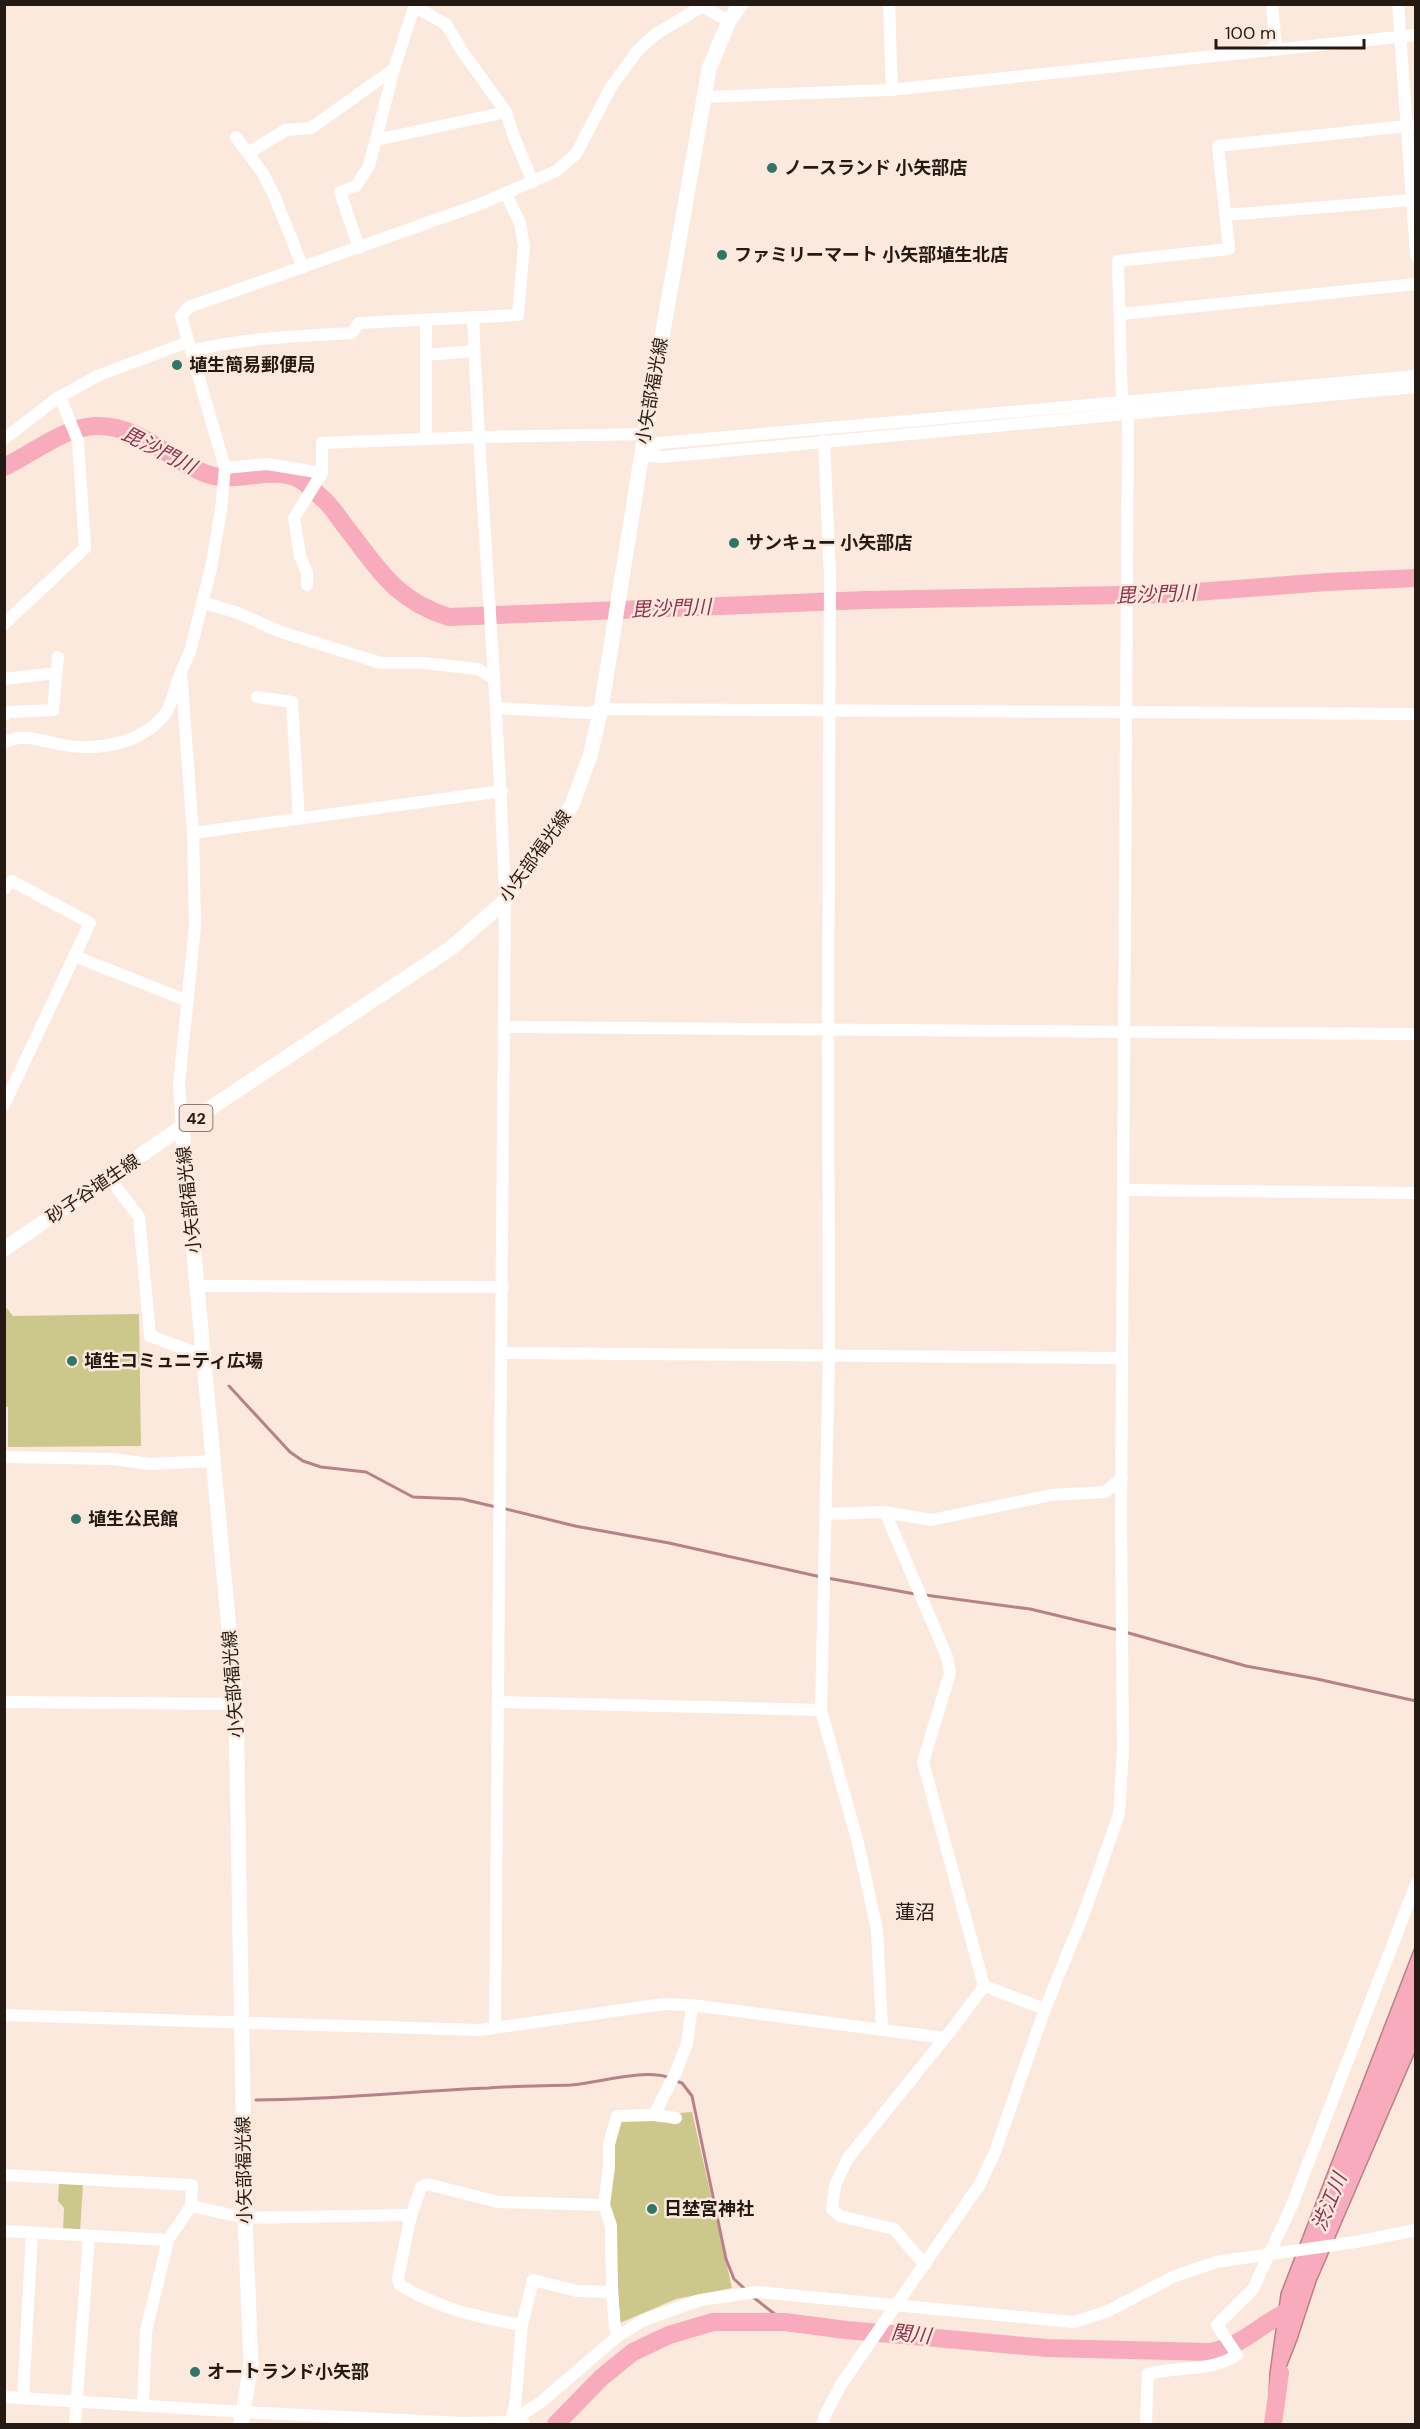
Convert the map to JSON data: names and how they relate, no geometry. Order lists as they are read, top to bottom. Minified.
{"streets":{"main road":["小矢部福光線","42","砂子谷埴生線"]},"crossings":[["小矢部福光線","砂子谷埴生線"]],"districts":["蓮沼"],"water":["毘沙門川","渋江川","関川"],"places":["ノースランド 小矢部店","ファミリーマート 小矢部埴生北店","埴生簡易郵便局","サンキュー 小矢部店","埴生コミュニティ広場","埴生公民館","日埜宮神社","オートランド小矢部"],"scale_bar":"100 m"}
